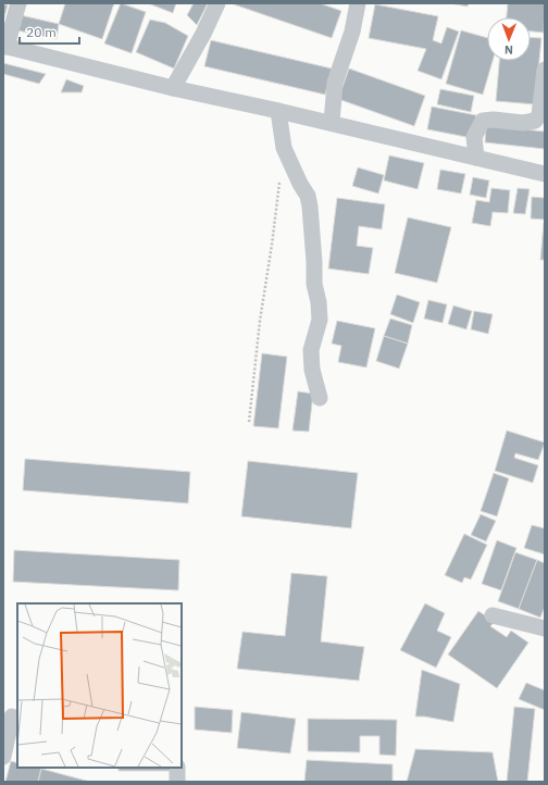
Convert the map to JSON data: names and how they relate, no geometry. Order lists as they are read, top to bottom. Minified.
{"scale_bar":"20 m","north":"bottom"}
